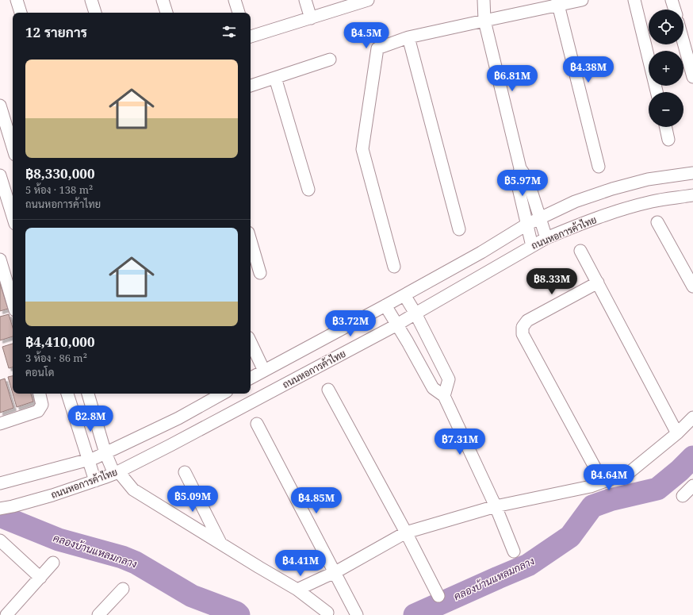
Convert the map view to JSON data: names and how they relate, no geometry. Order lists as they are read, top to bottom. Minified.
{"streets":{"street":["ถนนหอการค้าไทย"]},"water":["คลองบ้านแหลมกลาง"],"page":{"map_buttons":["+","−"],"heading":"12 รายการ","price":["฿4.5M","฿4.38M","฿6.81M","฿5.97M","฿8.33M","฿3.72M","฿2.8M","฿7.31M","฿4.64M","฿5.09M","฿4.85M","฿4.41M"],"list":[{"name":"฿8,330,000","note":"5 ห้อง · 138 m² · ถนนหอการค้าไทย"},{"name":"฿4,410,000","note":"3 ห้อง · 86 m² · คอนโด"}]}}
